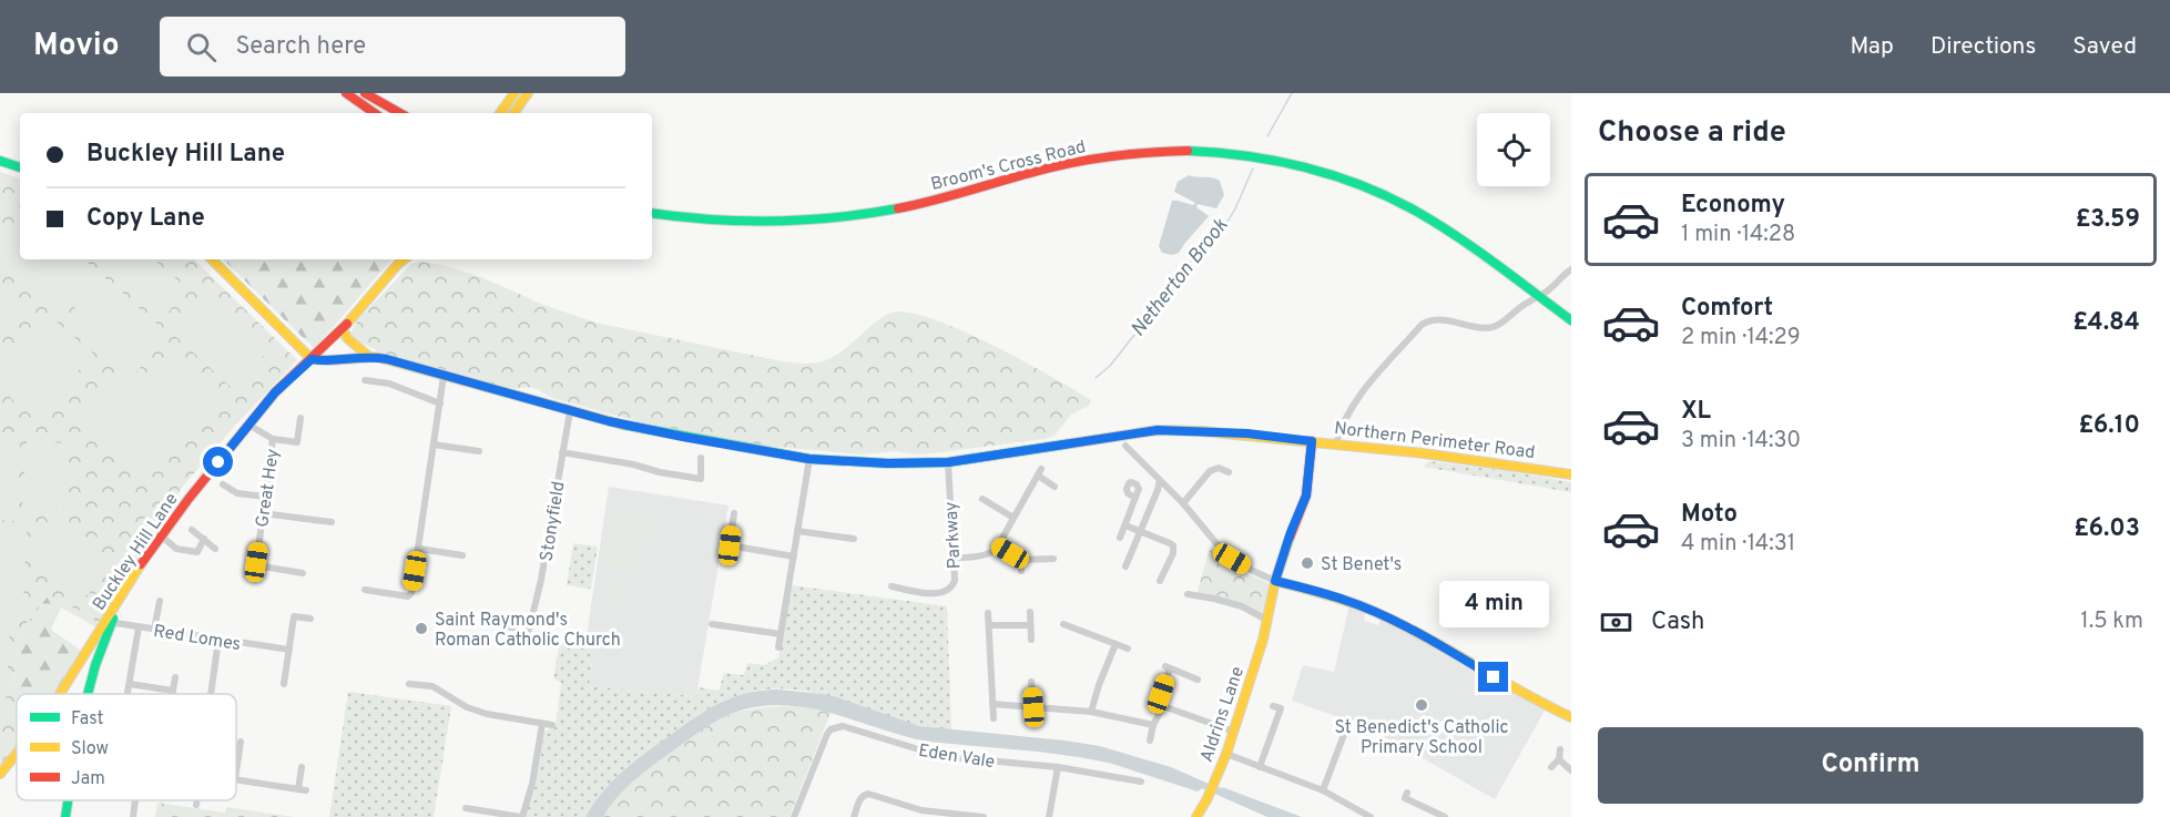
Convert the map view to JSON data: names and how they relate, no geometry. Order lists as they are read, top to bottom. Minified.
{"streets":{"main road":["Broom's Cross Road","Northern Perimeter Road","Buckley Hill Lane","Aldrins Lane"],"street":["Great Hey","Stonyfield","Parkway","Red Lomes","Eden Vale"]},"crossings":[["Northern Perimeter Road","Stonyfield"],["Northern Perimeter Road","Parkway"],["Northern Perimeter Road","Buckley Hill Lane"],["Northern Perimeter Road","Aldrins Lane"],["Great Hey","Buckley Hill Lane"],["Buckley Hill Lane","Red Lomes"]],"water":["Netherton Brook"],"places":["St Benet's","Saint Raymond's Roman Catholic Church","St Benedict's Catholic Primary School"],"legend":["Fast","Slow","Jam"],"page":{"header":"Movio","search":"Search here","nav":["Map","Directions","Saved"],"heading":"Choose a ride","banner":["Buckley Hill Lane","Copy Lane"],"list":[{"name":"Economy","note":"1 min · 14:28","value":"£3.59"},{"name":"Comfort","note":"2 min · 14:29","value":"£4.84"},{"name":"XL","note":"3 min · 14:30","value":"£6.10"},{"name":"Moto","note":"4 min · 14:31","value":"£6.03"}],"bubble":"4 min","pay":["Cash","1.5 km"],"buttons":"Confirm"}}
